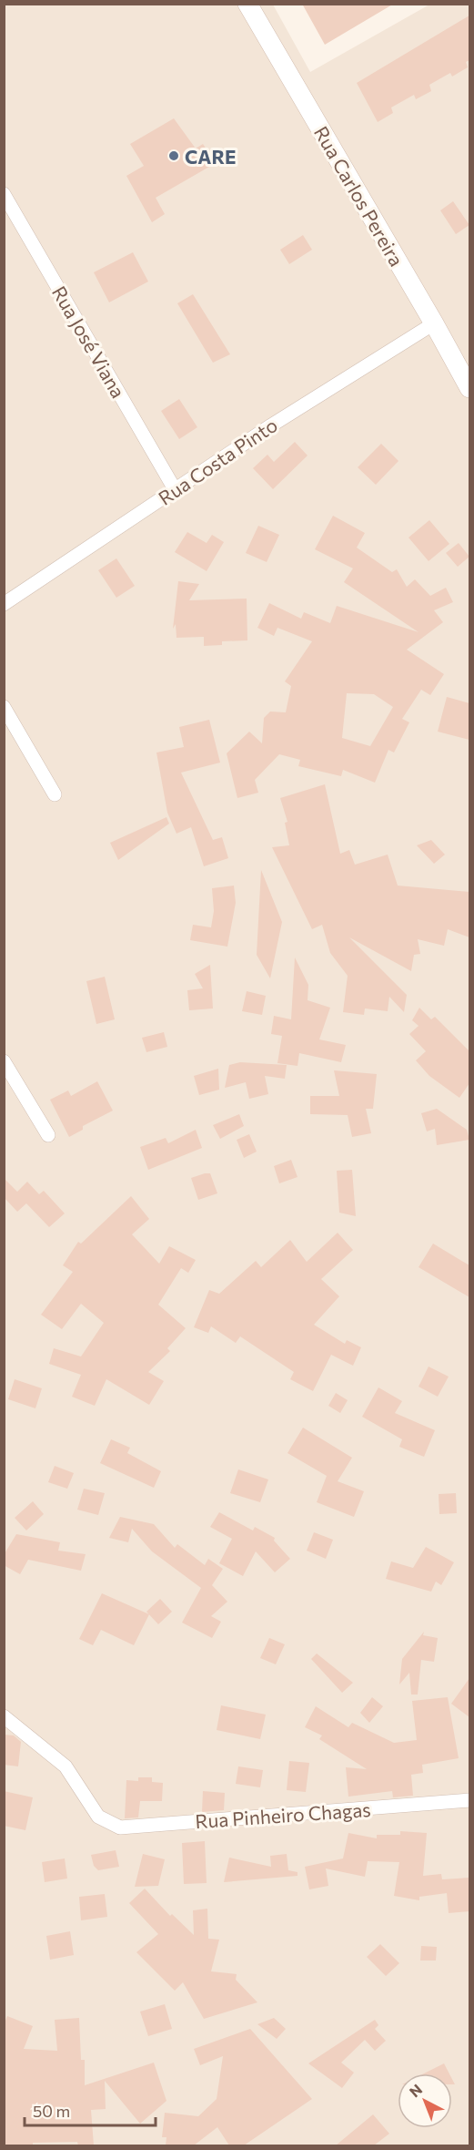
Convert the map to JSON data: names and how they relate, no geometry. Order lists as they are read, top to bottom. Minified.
{"streets":{"street":["Rua Carlos Pereira","Rua José Viana","Rua Costa Pinto","Rua Pinheiro Chagas"]},"crossings":[["Rua Carlos Pereira","Rua Costa Pinto"],["Rua José Viana","Rua Costa Pinto"]],"places":["CARE"],"scale_bar":"50 m","north":"top left"}
